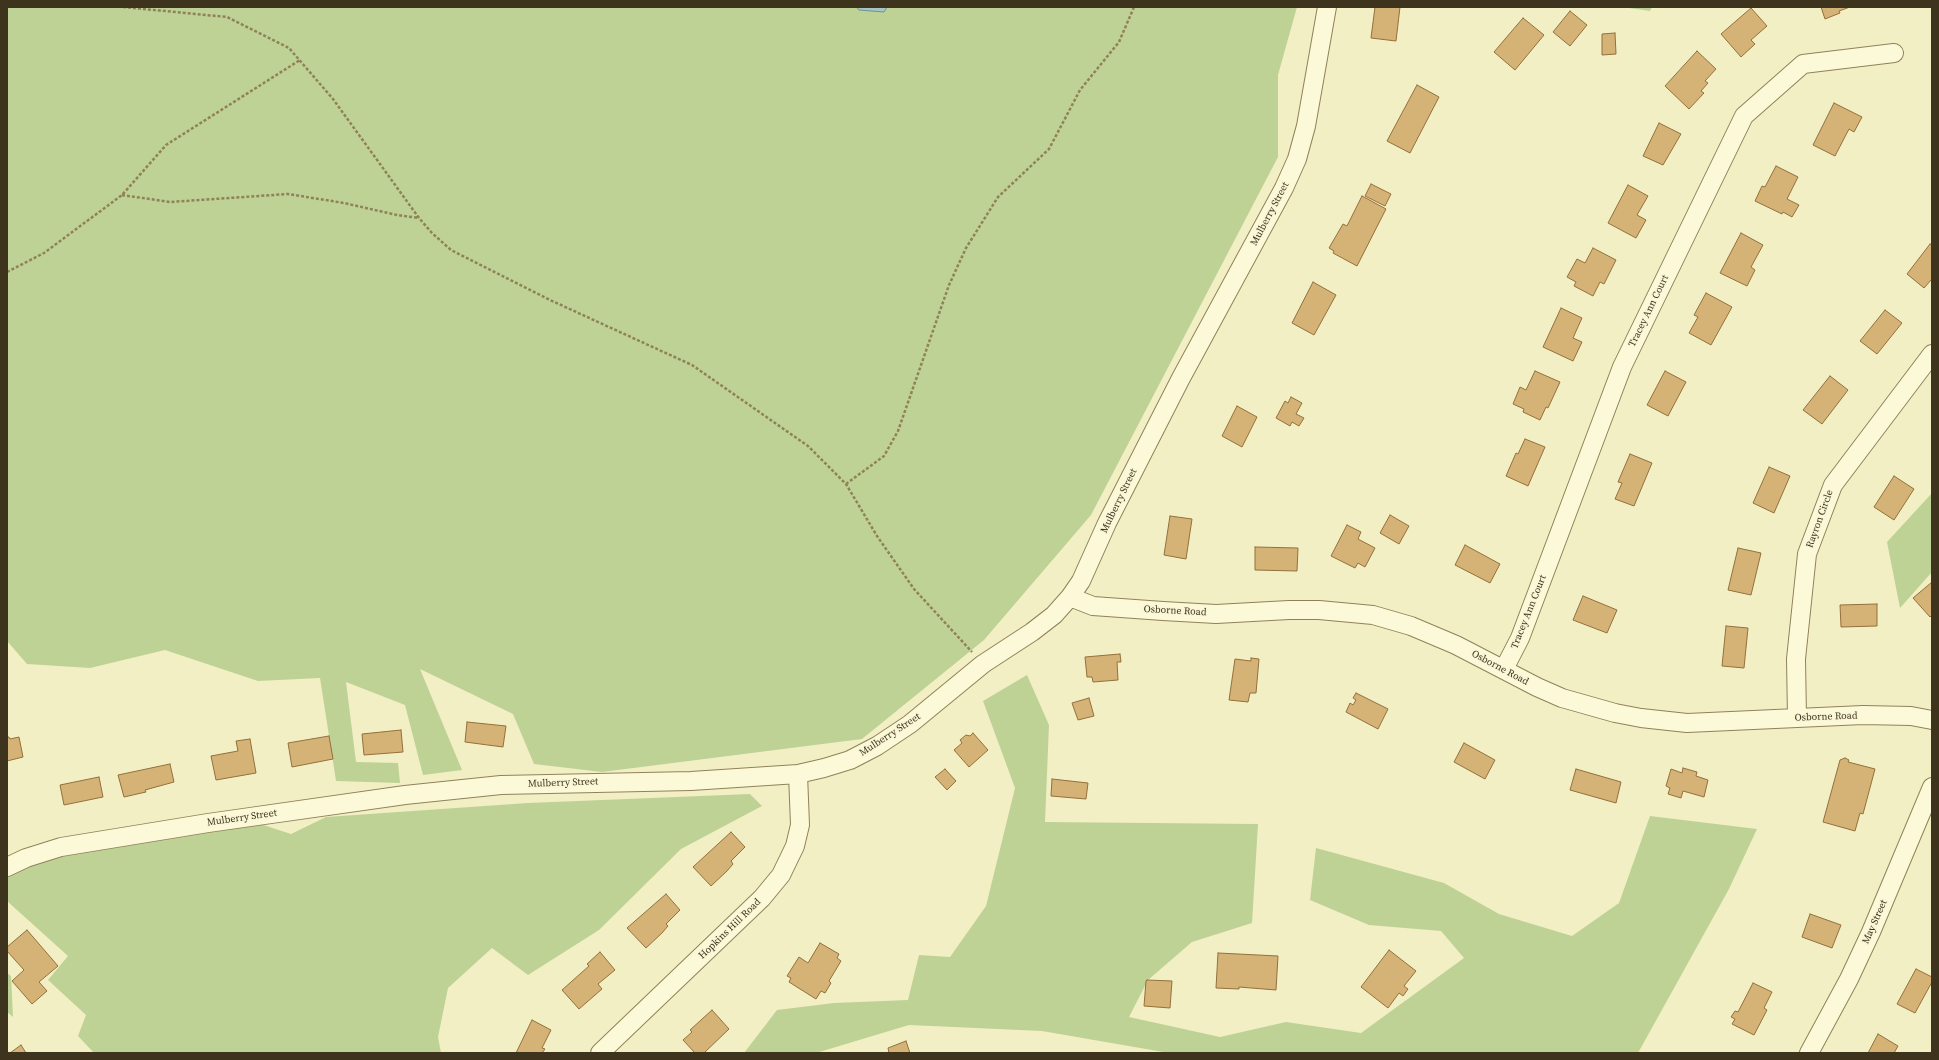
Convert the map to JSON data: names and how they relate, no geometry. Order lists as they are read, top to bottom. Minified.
{"streets":{"street":["Mulberry Street","Tracey Ann Court","Rayron Circle","Osborne Road","May Street","Hopkins Hill Road"]},"crossings":[["Mulberry Street","Osborne Road"],["Mulberry Street","Hopkins Hill Road"],["Tracey Ann Court","Osborne Road"],["Rayron Circle","Osborne Road"]]}
